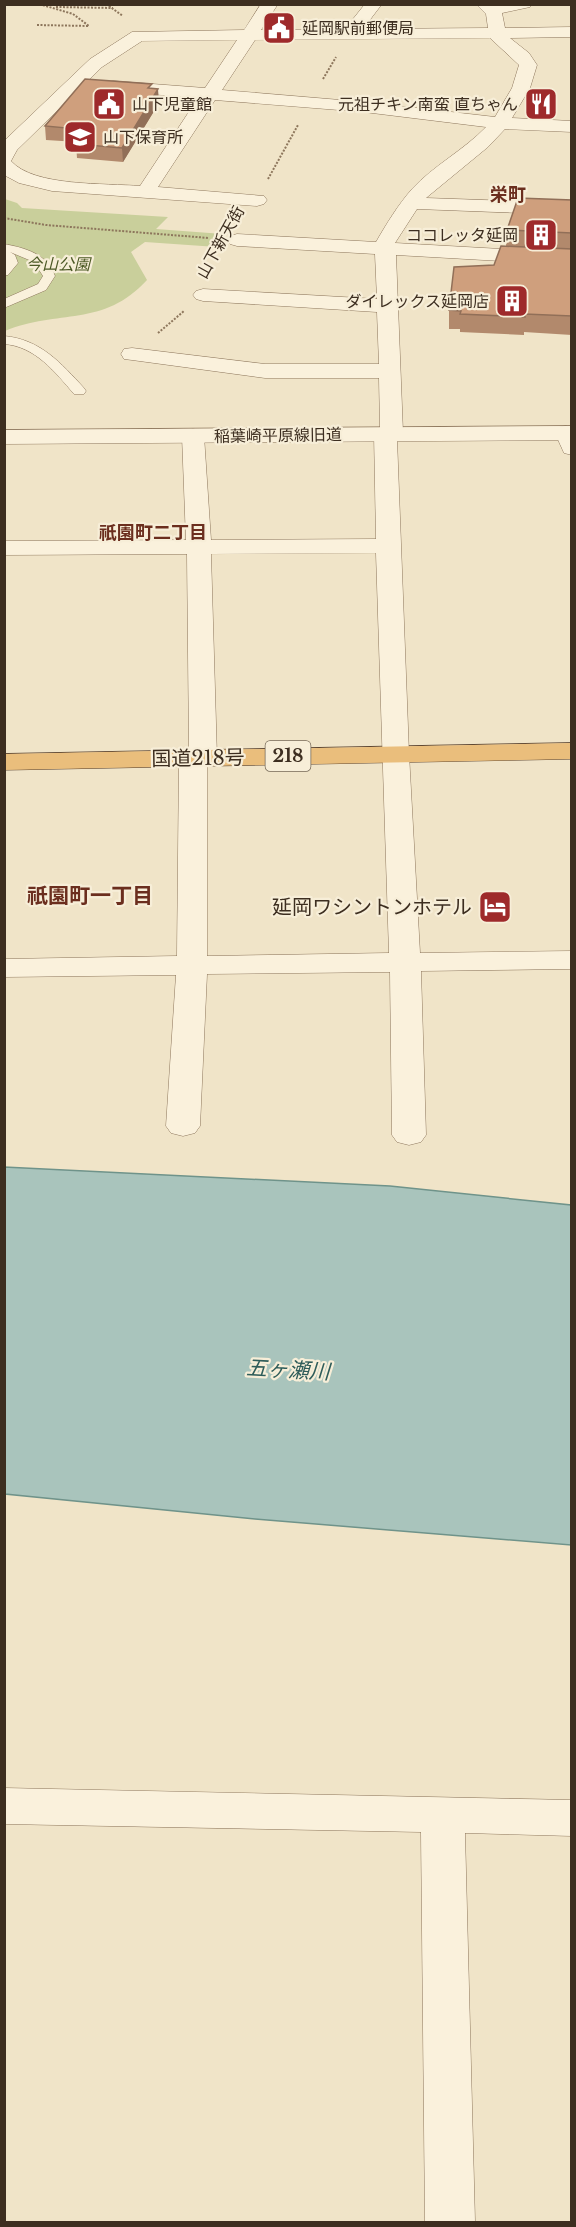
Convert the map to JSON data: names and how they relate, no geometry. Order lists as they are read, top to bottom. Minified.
{"streets":{"highway":["218","国道218号"],"street":["稲葉崎平原線旧道"],"path":["山下新天街"]},"districts":["栄町","祇園町二丁目","祇園町一丁目"],"water":["五ヶ瀬川"],"parks":["今山公園"],"places":{"public building":["延岡駅前郵便局","山下児童館"],"restaurant":["元祖チキン南蛮 直ちゃん"],"school or university":["山下保育所"],"building":["ココレッタ延岡","ダイレックス延岡店"],"hotel":["延岡ワシントンホテル"]}}
